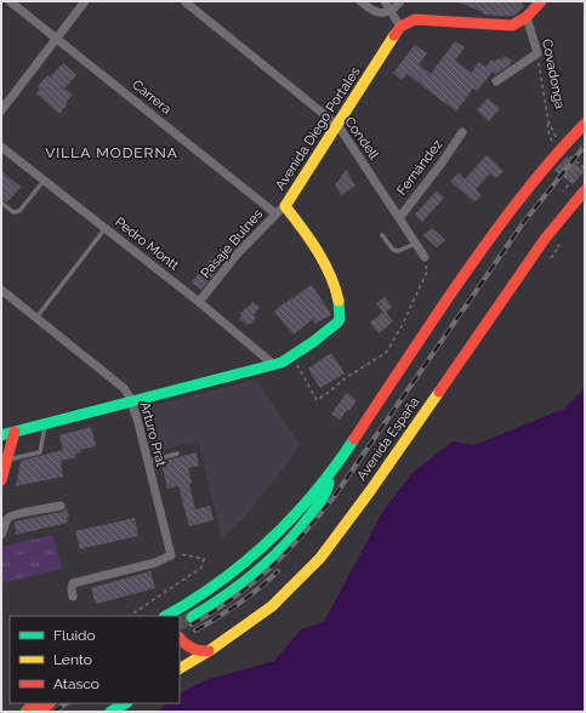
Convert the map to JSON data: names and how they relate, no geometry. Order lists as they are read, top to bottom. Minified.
{"streets":{"main road":["Avenida Diego Portales","Avenida España"],"street":["Covadonga","Carrera","Condell","Fernández","Pedro Montt","Pasaje Bulnes","Arturo Prat"]},"crossings":[["Carrera","Pasaje Bulnes"],["Avenida Diego Portales","Condell"],["Avenida Diego Portales","Pedro Montt"],["Avenida Diego Portales","Pasaje Bulnes"],["Avenida Diego Portales","Arturo Prat"],["Condell","Fernández"],["Pedro Montt","Pasaje Bulnes"]],"districts":["VILLA MODERNA"],"legend":["Fluido","Lento","Atasco"]}
